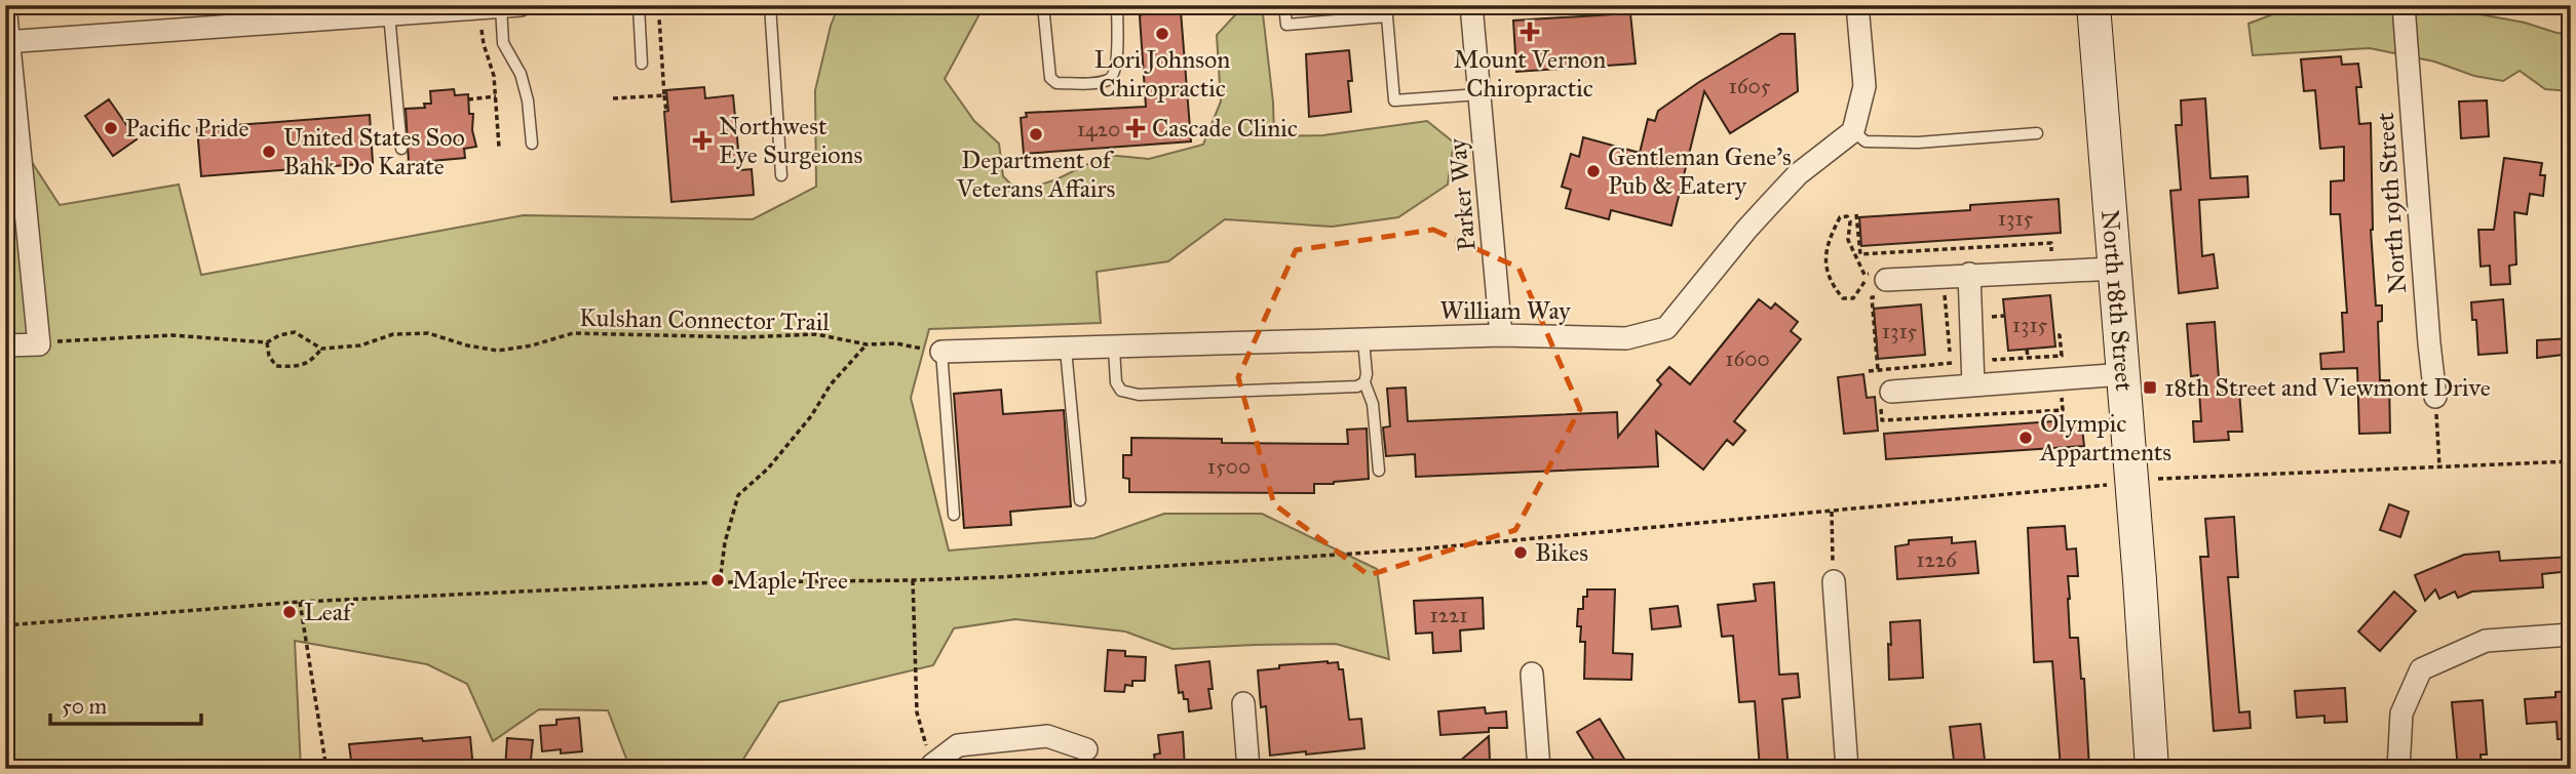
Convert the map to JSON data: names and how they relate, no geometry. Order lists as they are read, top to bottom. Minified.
{"streets":{"street":["Parker Way","North 19th Street","North 18th Street","William Way"],"path":["Kulshan Connector Trail"]},"crossings":[["Parker Way","William Way"],["William Way","Kulshan Connector Trail"]],"places":{"health":["Mount Vernon Chiropractic","Cascade Clinic","Northwest Eye Surgeions"],"other":["Lori Johnson Chiropractic","Pacific Pride","Department of Veterans Affairs","United States Soo Bahk Do Karate","Gentleman Gene's Pub & Eatery","Olympic Appartments","Bikes","Maple Tree","Leaf"],"transit":["18th Street and Viewmont Drive"]},"house_numbers":["1605","1420","1315","1315","1315","1600","1500","1226","1221"],"scale_bar":"50 m"}
